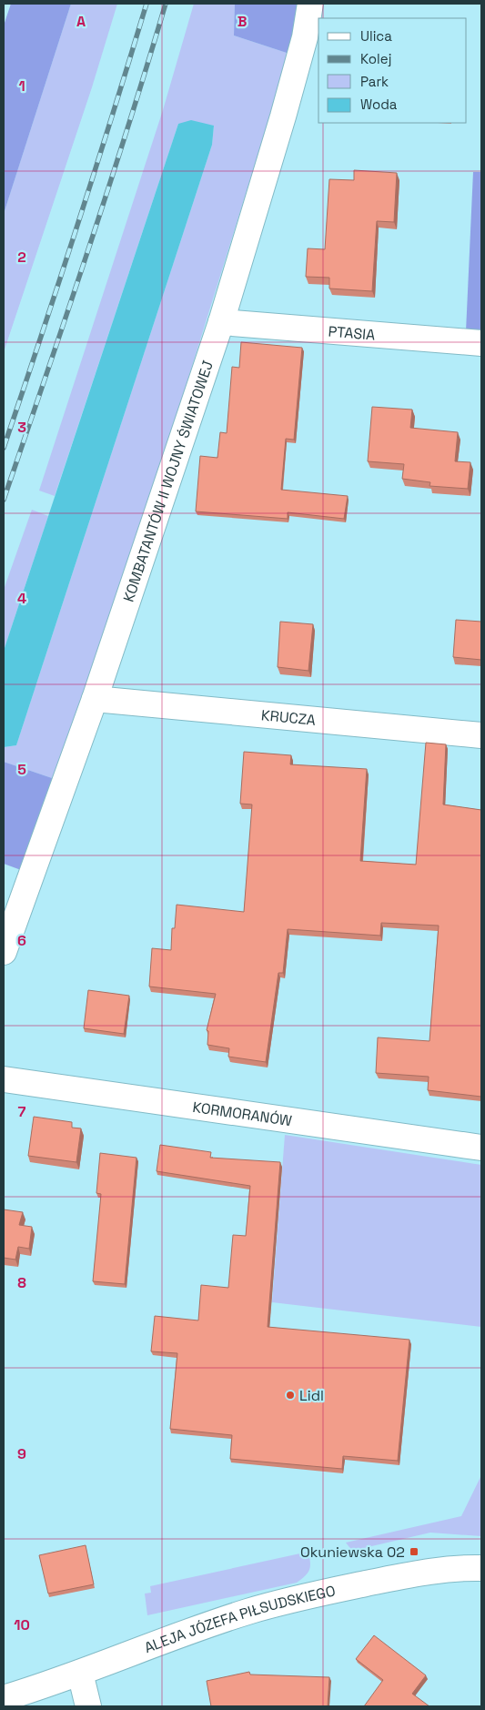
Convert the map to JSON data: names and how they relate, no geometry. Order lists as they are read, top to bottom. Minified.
{"streets":{"street":["PTASIA","KOMBATANTÓW II WOJNY ŚWIATOWEJ","KRUCZA","KORMORANÓW","ALEJA JÓZEFA PIŁSUDSKIEGO"]},"crossings":[["PTASIA","KOMBATANTÓW II WOJNY ŚWIATOWEJ"],["KOMBATANTÓW II WOJNY ŚWIATOWEJ","KRUCZA"]],"places":{"other":["Lidl"],"transit":["Okuniewska 02"]},"legend":["Ulica","Kolej","Park","Woda"],"grid":{"columns":["A","B"],"rows":["1","2","3","4","5","6","7","8","9","10"]}}
